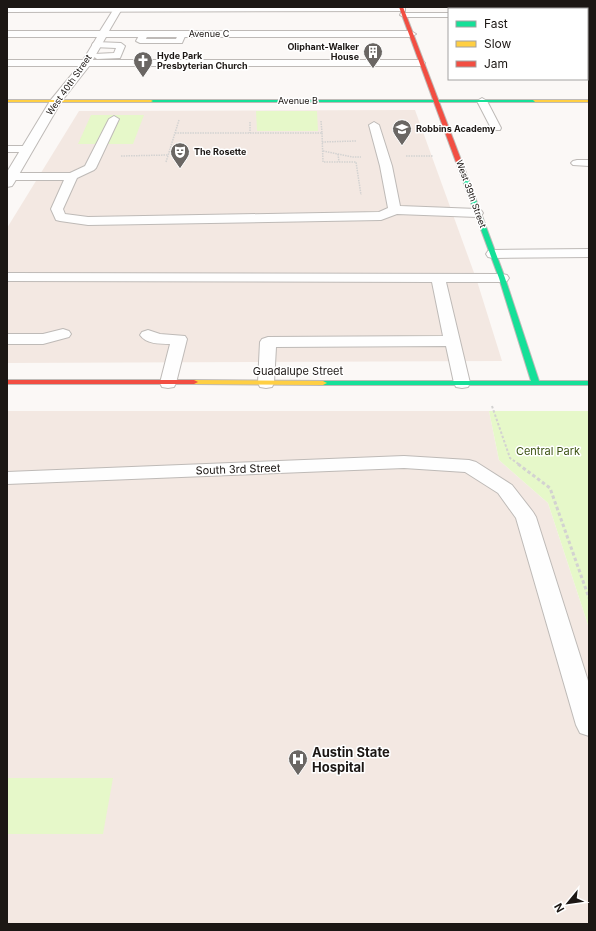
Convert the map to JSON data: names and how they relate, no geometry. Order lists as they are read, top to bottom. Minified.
{"streets":{"street":["Avenue C","West 40th Street","Avenue B","West 39th Street","Guadalupe Street"],"lane":["South 3rd Street"]},"crossings":[["Avenue C","West 40th Street"],["Avenue C","West 39th Street"],["West 40th Street","Avenue B"],["Avenue B","West 39th Street"],["West 39th Street","Guadalupe Street"]],"parks":["Central Park"],"places":{"building":["Oliphant-Walker House"],"church":["Hyde Park Presbyterian Church"],"school or university":["Robbins Academy"],"theatre":["The Rosette"],"hospital":["Austin State Hospital"]},"legend":["Fast","Slow","Jam"],"north":"bottom left"}
